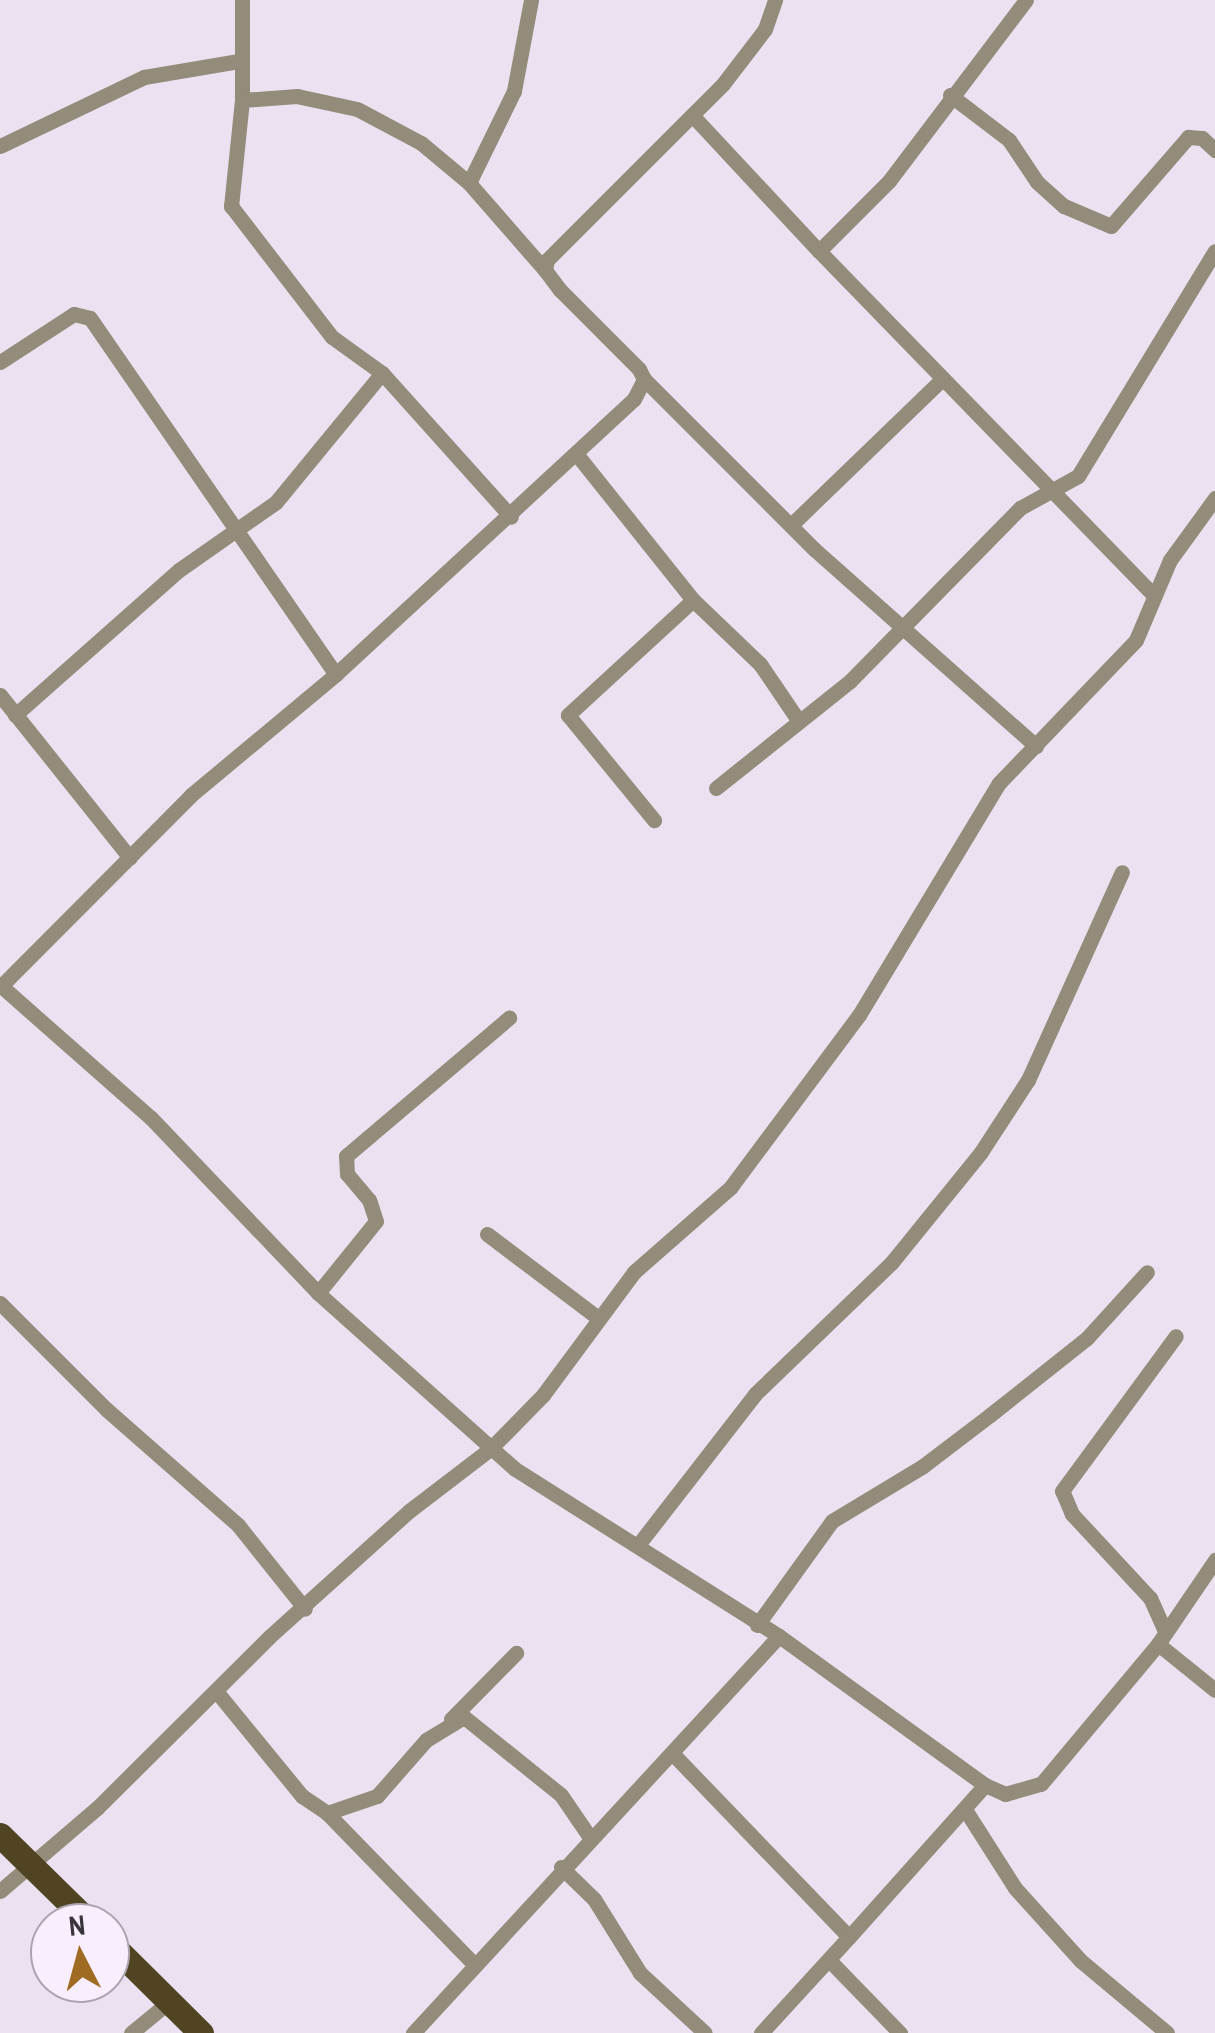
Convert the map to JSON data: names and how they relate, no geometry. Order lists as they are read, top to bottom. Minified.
{"north":"top"}
